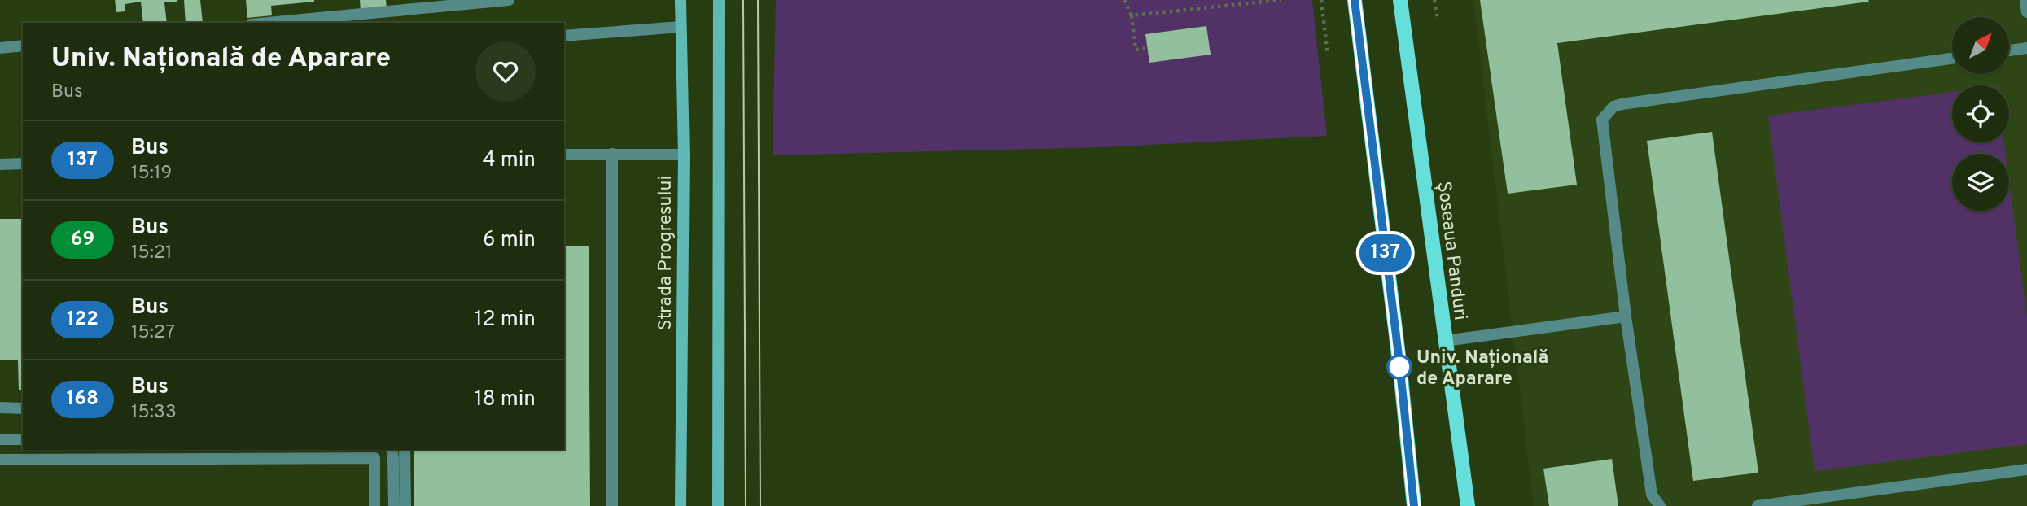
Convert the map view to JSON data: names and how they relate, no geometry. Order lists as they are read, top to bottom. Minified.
{"streets":{"main road":["Șoseaua Panduri","Strada Progresului"]},"places":["Univ. Națională de Aparare"],"lines":["bus line 137"],"north":"top right","page":{"on_map":"137","heading":["Univ. Națională de Aparare","Bus"],"list":[{"mark":"137","name":"Bus","note":"15:19","value":"4 min"},{"mark":"69","name":"Bus","note":"15:21","value":"6 min"},{"mark":"122","name":"Bus","note":"15:27","value":"12 min"},{"mark":"168","name":"Bus","note":"15:33","value":"18 min"}]}}
